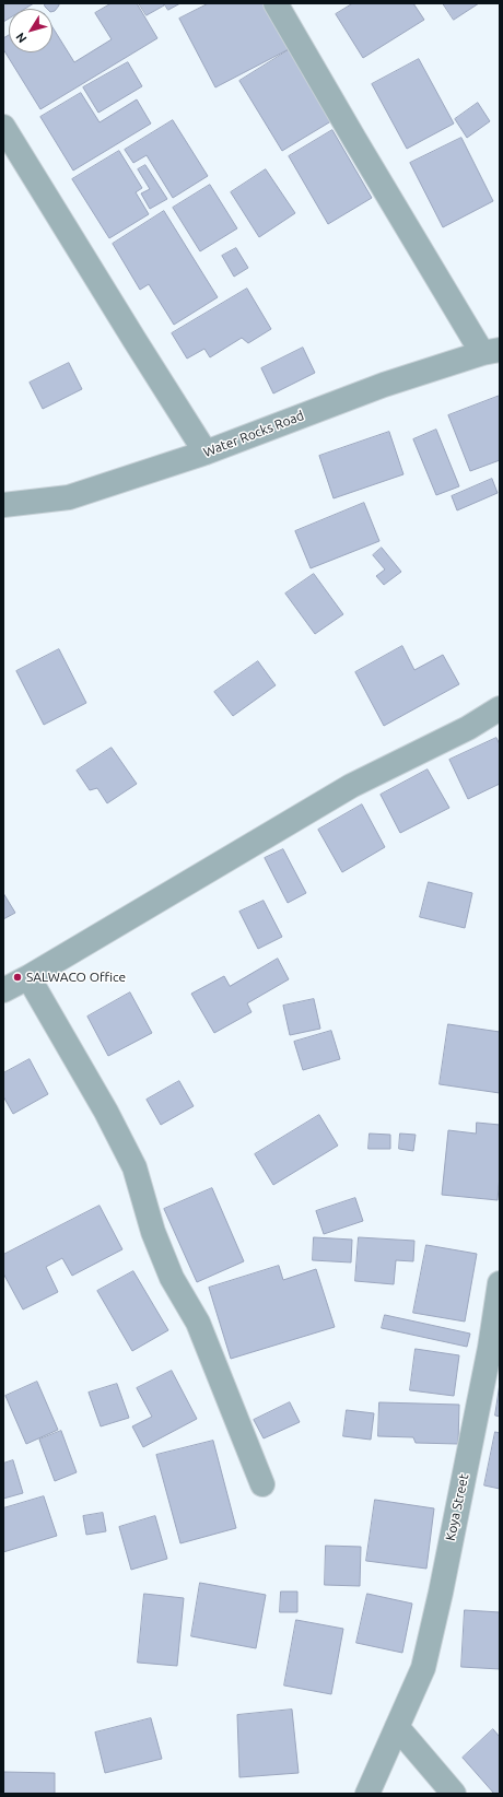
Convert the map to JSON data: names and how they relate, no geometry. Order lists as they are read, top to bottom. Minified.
{"streets":{"street":["Water Rocks Road","Koya Street"]},"places":["SALWACO Office"],"north":"bottom left"}
